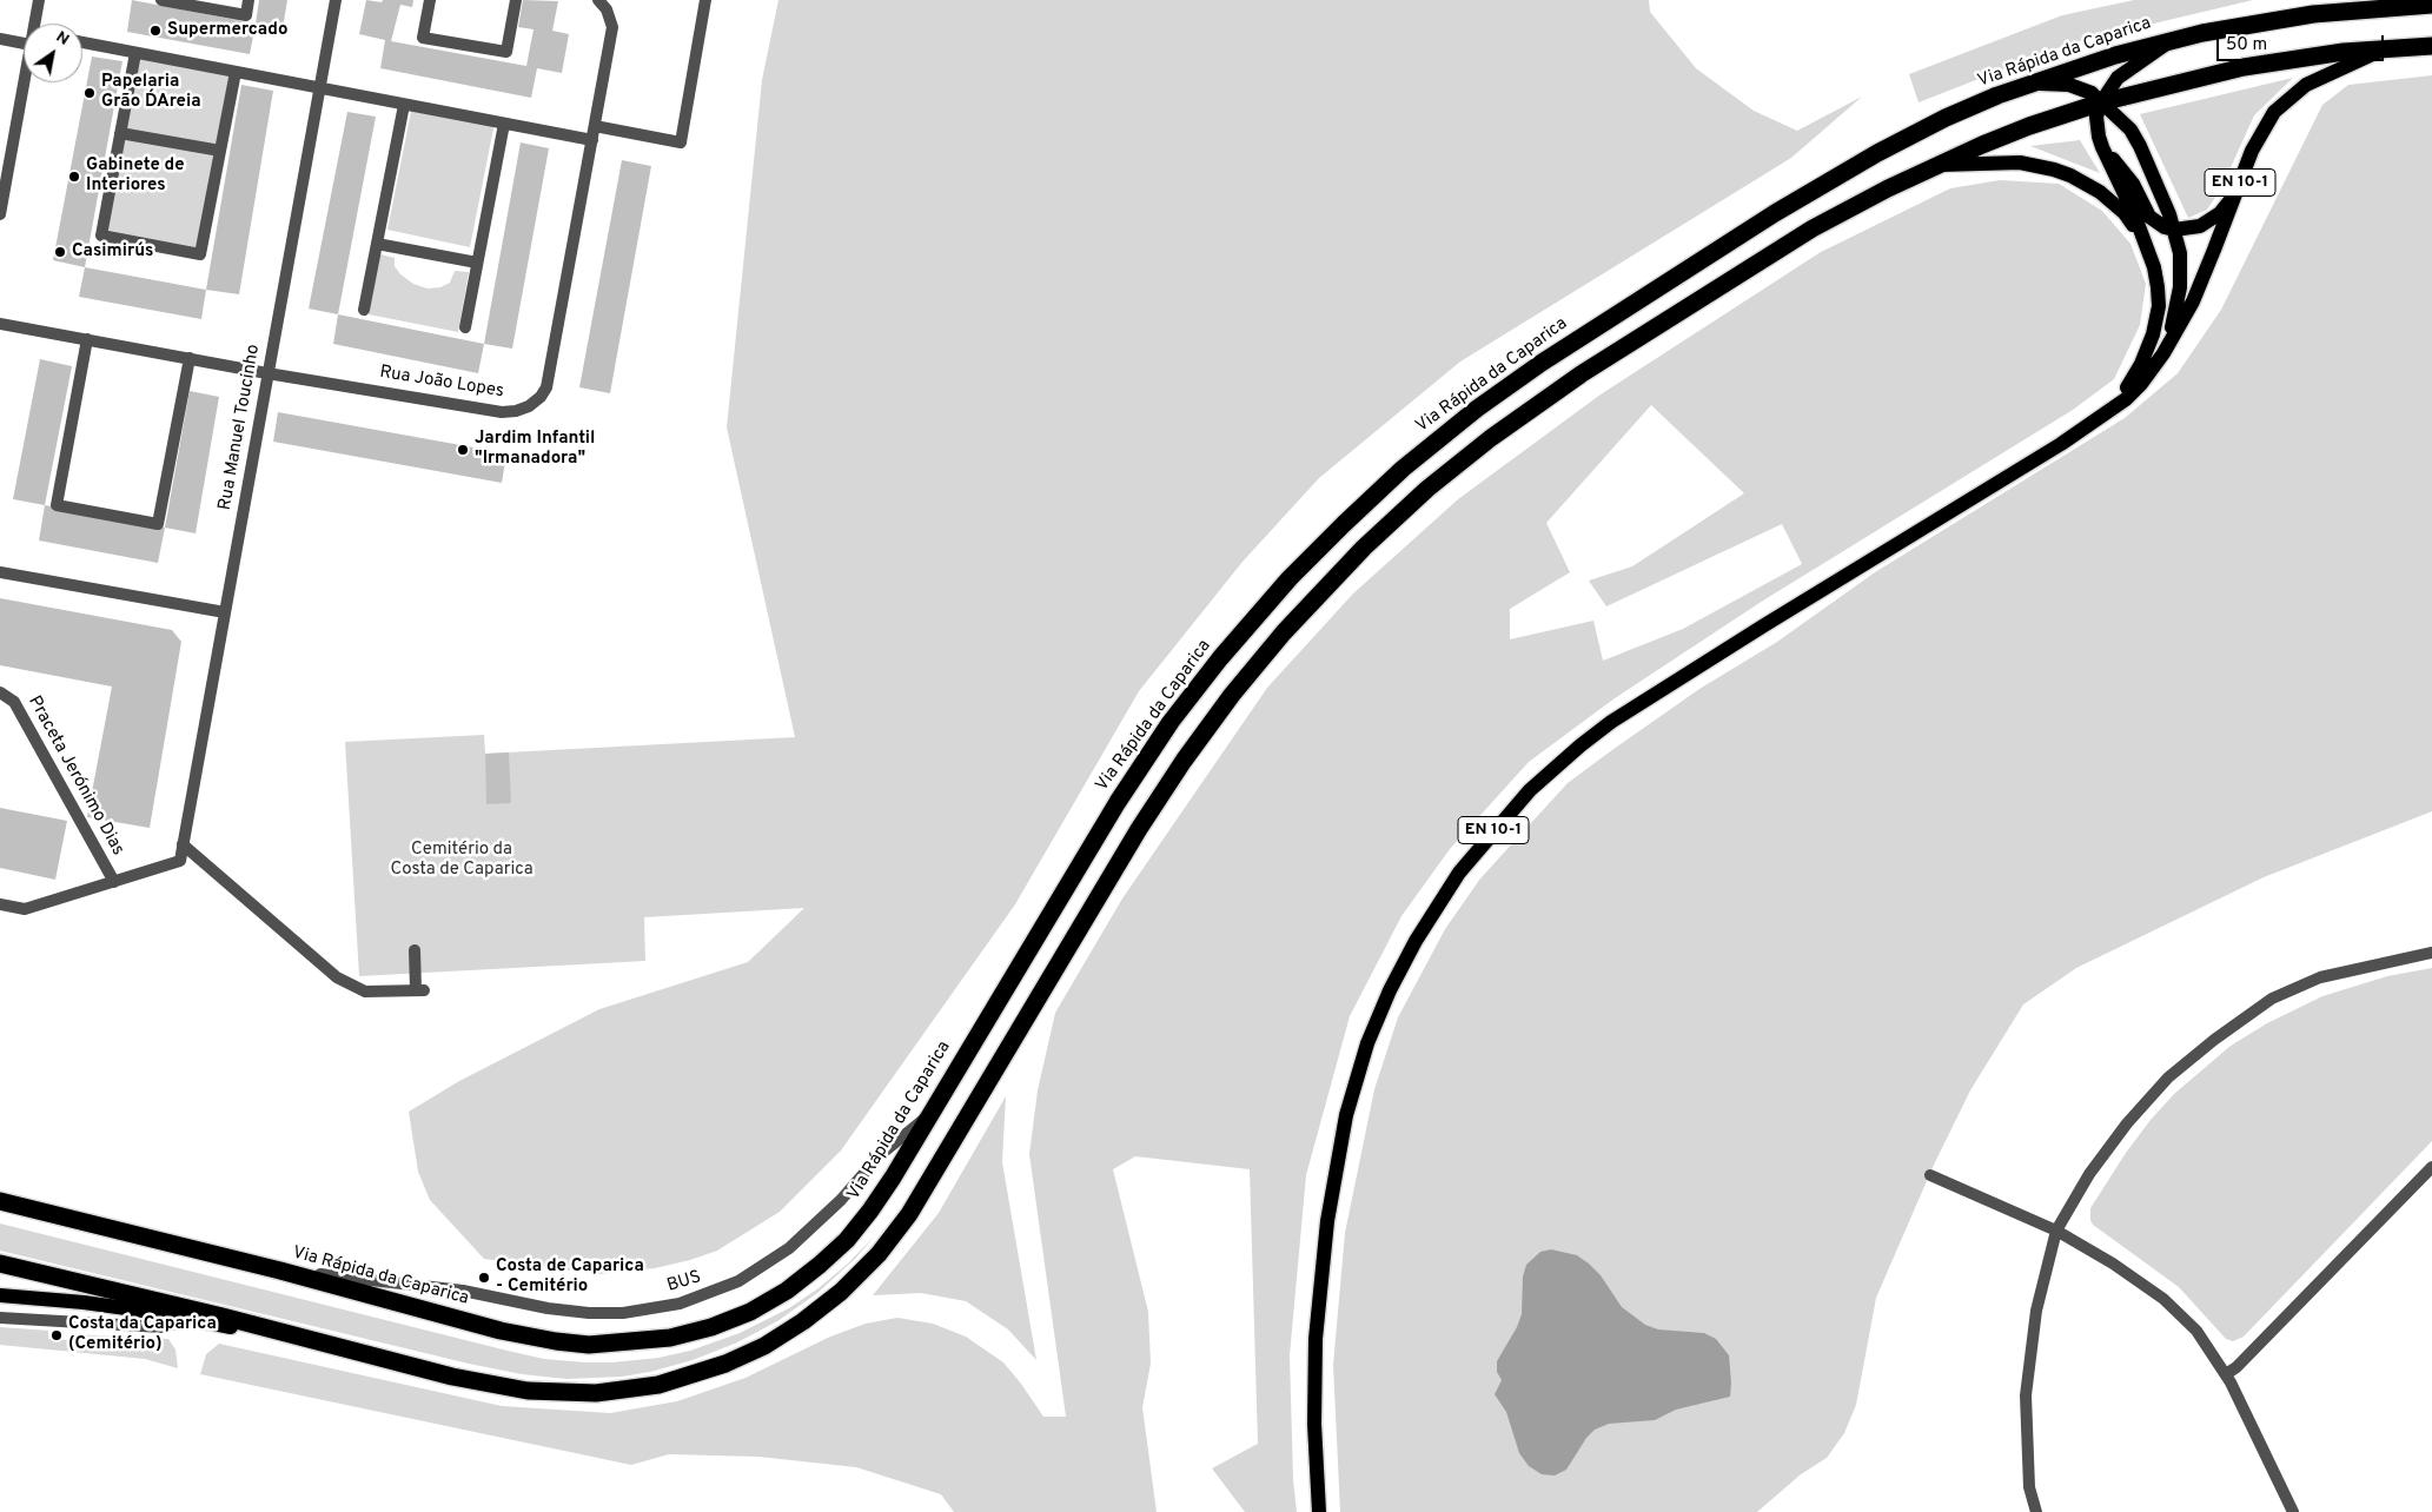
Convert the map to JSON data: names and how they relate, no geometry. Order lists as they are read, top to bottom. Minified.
{"streets":{"highway":["Via Rápida da Caparica"],"main road":["EN 10-1"],"street":["Rua João Lopes","Rua Manuel Toucinho","Praceta Jerónimo Dias","BUS"]},"crossings":[["Via Rápida da Caparica","EN 10-1"],["Via Rápida da Caparica","BUS"],["Rua João Lopes","Rua Manuel Toucinho"],["Rua Manuel Toucinho","Praceta Jerónimo Dias"]],"parks":["Cemitério da Costa de Caparica"],"places":["Supermercado","Papelaria Grão D´Areia","Gabinete de Interiores","Casimiru´s","Jardim Infantil \"Irmanadora\"","Costa de Caparica - Cemitério","Costa da Caparica (Cemitério)"],"scale_bar":"50 m","north":"top right"}
